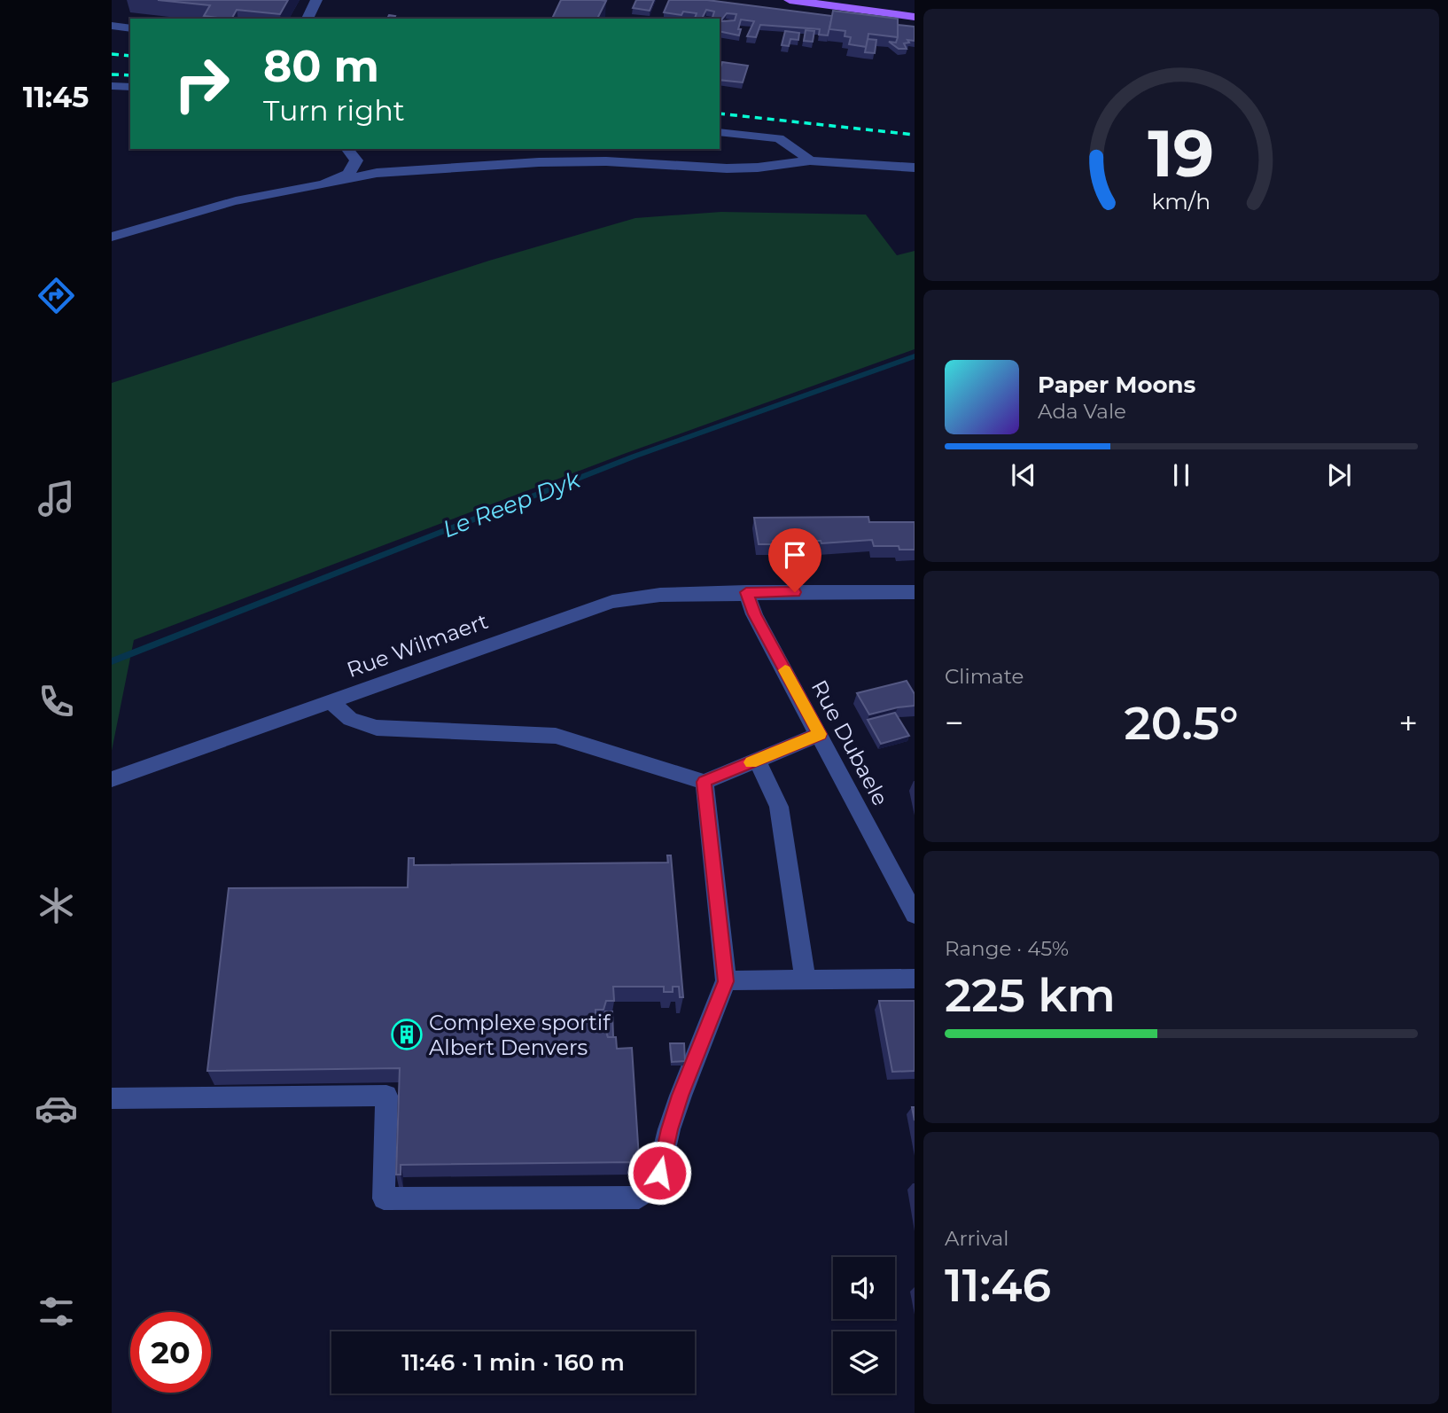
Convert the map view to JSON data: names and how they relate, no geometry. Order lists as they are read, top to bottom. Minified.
{"streets":{"street":["Rue Wilmaert","Rue Dubaele"]},"crossings":[["Rue Wilmaert","Rue Dubaele"]],"water":["Le Reep Dyk"],"places":{"building":["Complexe sportif Albert Denvers"]},"page":{"tabs":"11:45","turn":["80 m","Turn right"],"song":["Paper Moons","Ada Vale"],"tile":["Climate",["Range · 45%","225 km"],["Arrival","11:46"]],"heat":["−","20.5°","+"],"limit":"20","trip":"11:46 · 1 min · 160 m","gauge":["19","km/h"]}}
